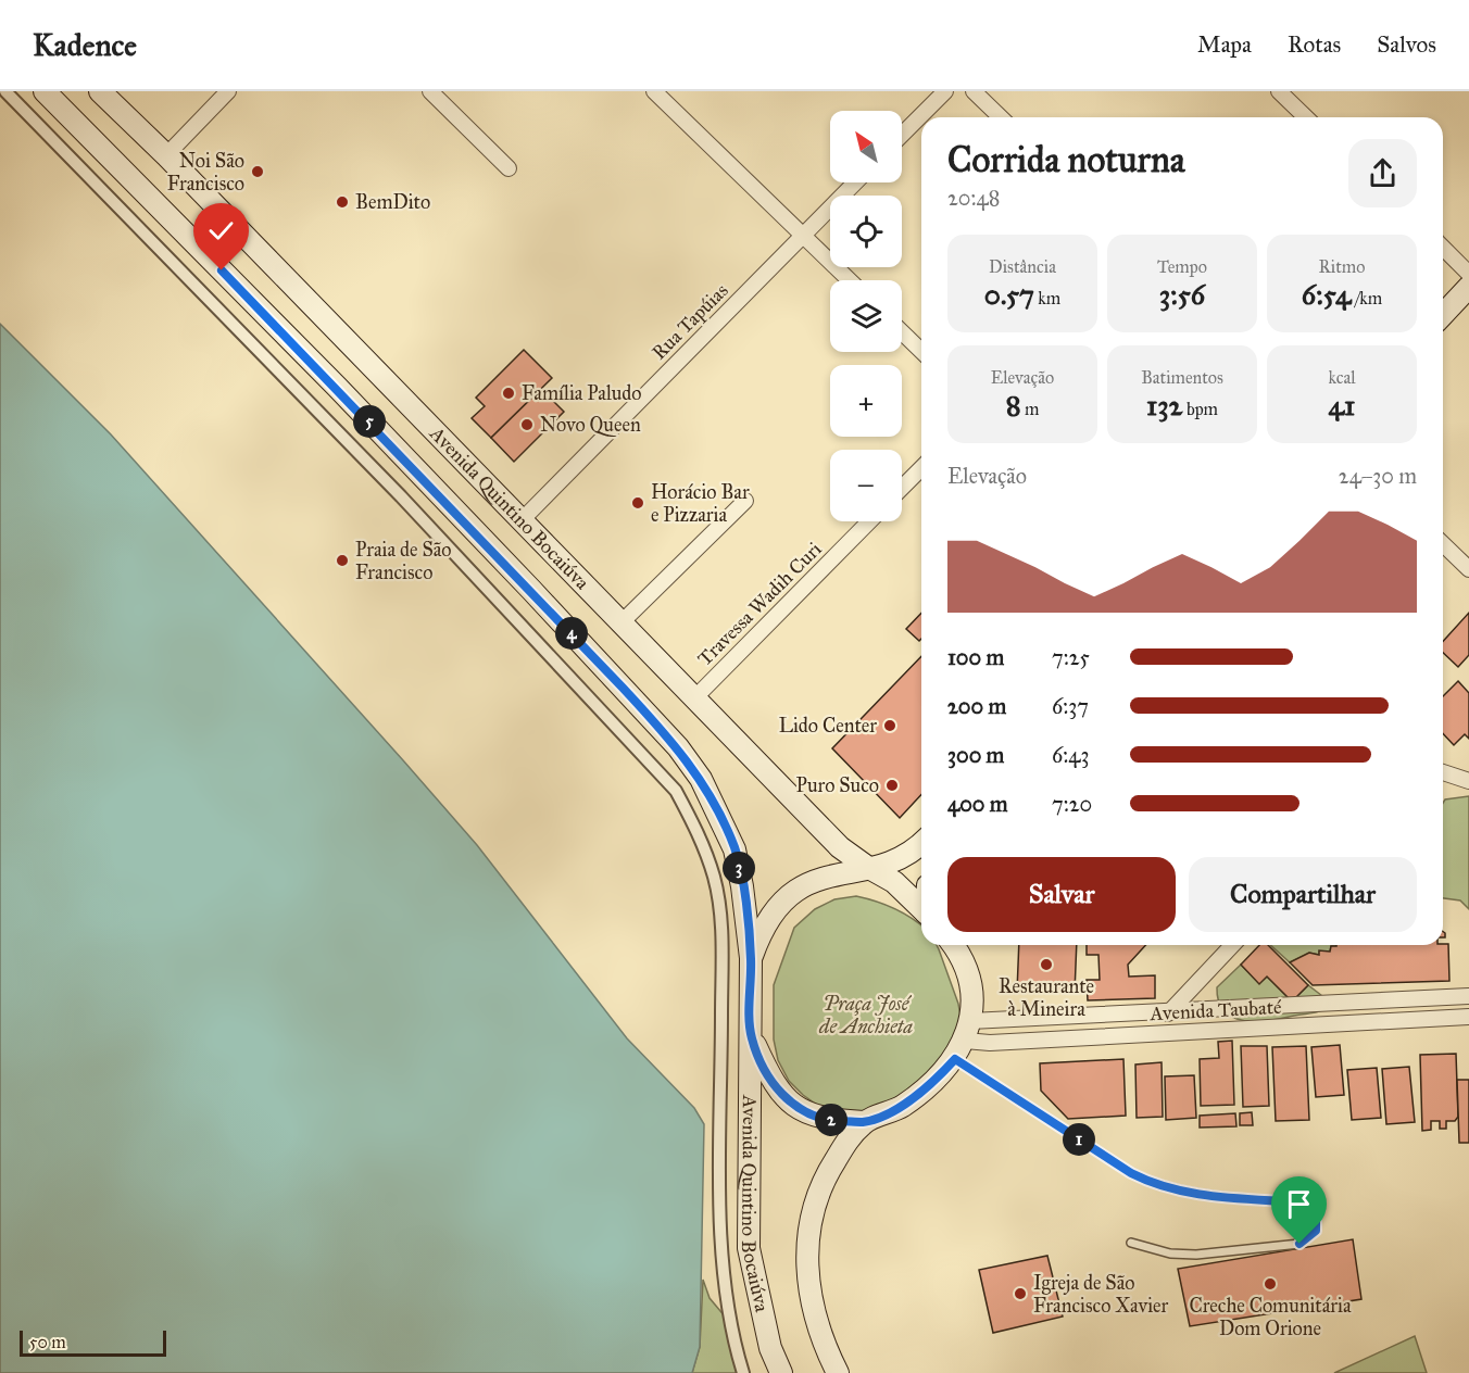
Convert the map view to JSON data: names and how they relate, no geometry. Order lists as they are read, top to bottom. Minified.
{"streets":{"main road":["Avenida Quintino Bocaiúva"],"street":["Rua Tapúias","Travessa Wadih Curi","Avenida Taubaté"]},"crossings":[["Rua Tapúias","Avenida Quintino Bocaiúva"],["Avenida Quintino Bocaiúva","Travessa Wadih Curi"]],"parks":["Praça José de Anchieta"],"places":["Noi São Francisco","BemDito","Família Paludo","Novo Queen","Horácio Bar e Pizzaria","Praia de São Francisco","Lido Center","Puro Suco","Restaurante à Mineira","Creche Comunitária Dom Orione","Igreja de São Francisco Xavier"],"scale_bar":"50 m","north":"top left","page":{"header":"Kadence","nav":["Mapa","Rotas","Salvos"],"map_buttons":["+","−"],"heading":["Corrida noturna","20:48"],"stats":[["Distância","0.57 km"],["Tempo","3:56"],["Ritmo","6:54 /km"],["Elevação","8 m"],["Batimentos","132 bpm"],["kcal","41"]],"pins":["5","4","3","2","1"],"chart":["Elevação","24–30 m"],"list":[{"name":"100 m","note":"7:25"},{"name":"200 m","note":"6:37"},{"name":"300 m","note":"6:43"},{"name":"400 m","note":"7:20"}],"buttons":["Salvar","Compartilhar"],"scale":"50 m"}}
